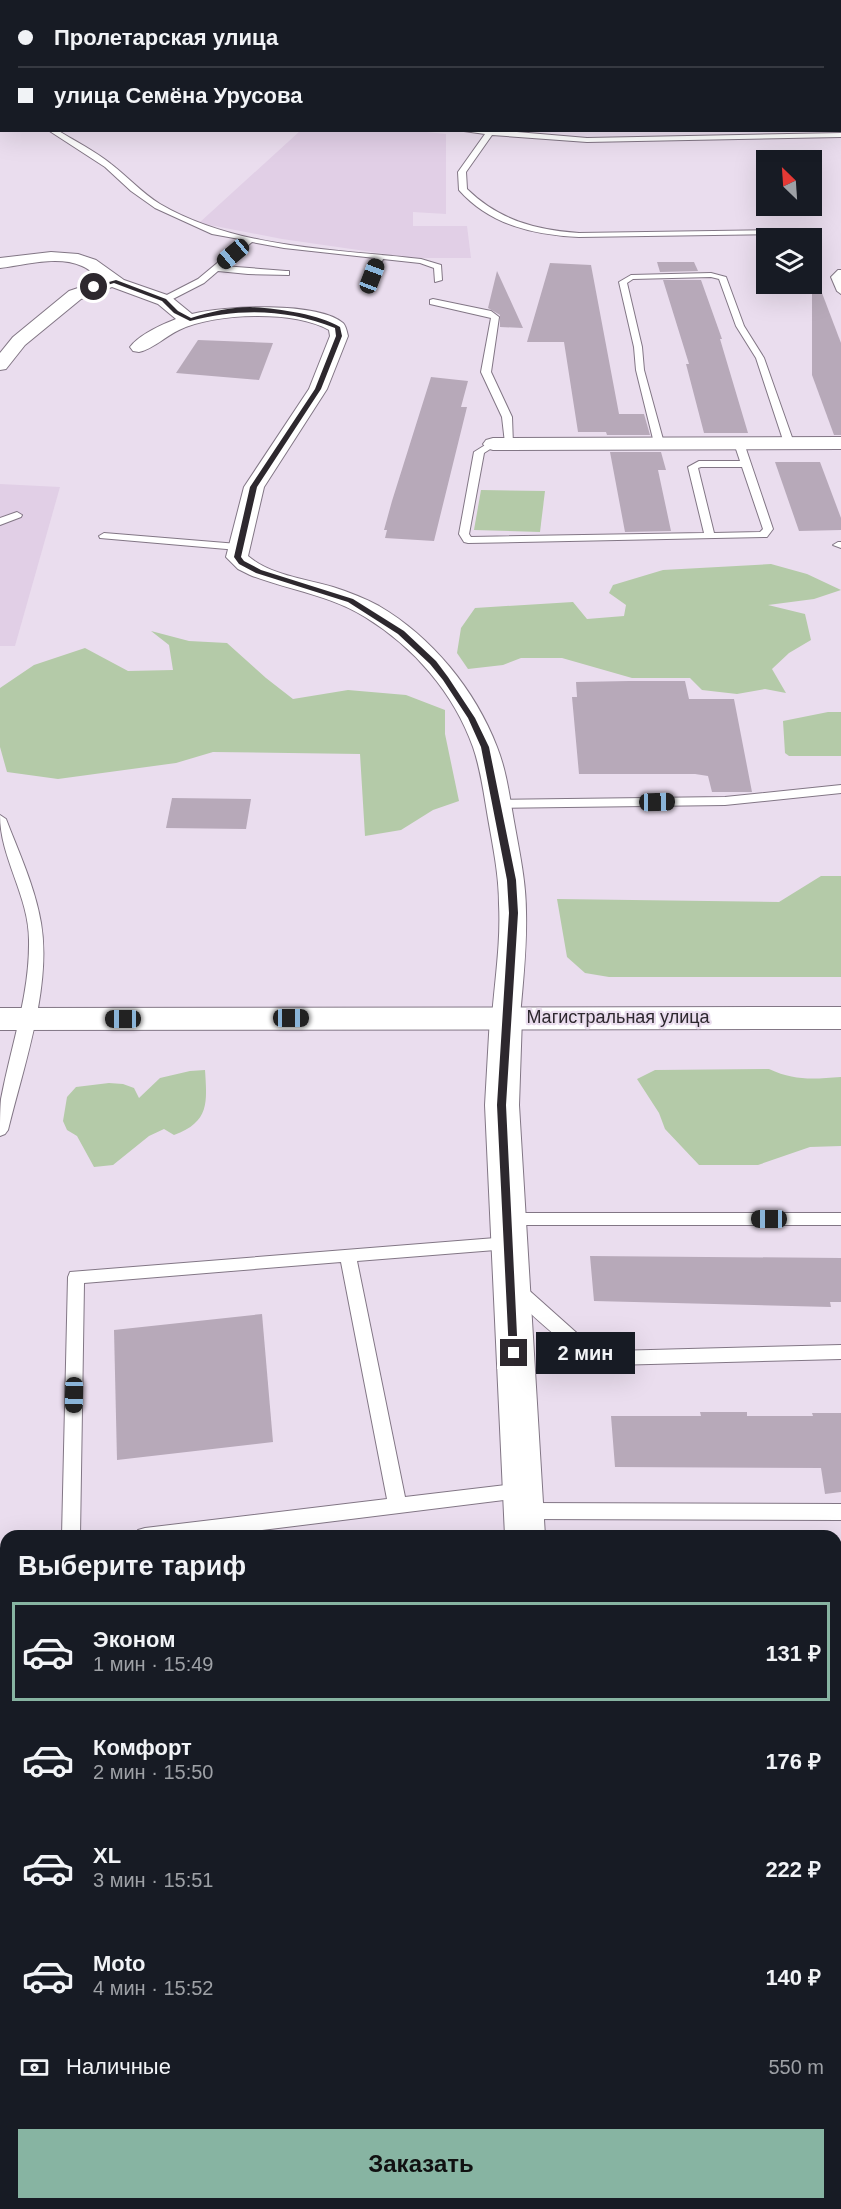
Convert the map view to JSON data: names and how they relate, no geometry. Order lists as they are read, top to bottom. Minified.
{"streets":{"main road":["Магистральная улица"]},"north":"top left","page":{"banner":["Пролетарская улица","улица Семёна Урусова"],"bubble":"2 мин","heading":"Выберите тариф","list":[{"name":"Эконом","note":"1 мин · 15:49","value":"131 ₽"},{"name":"Комфорт","note":"2 мин · 15:50","value":"176 ₽"},{"name":"XL","note":"3 мин · 15:51","value":"222 ₽"},{"name":"Moto","note":"4 мин · 15:52","value":"140 ₽"}],"pay":["Наличные","550 m"],"buttons":"Заказать"}}
